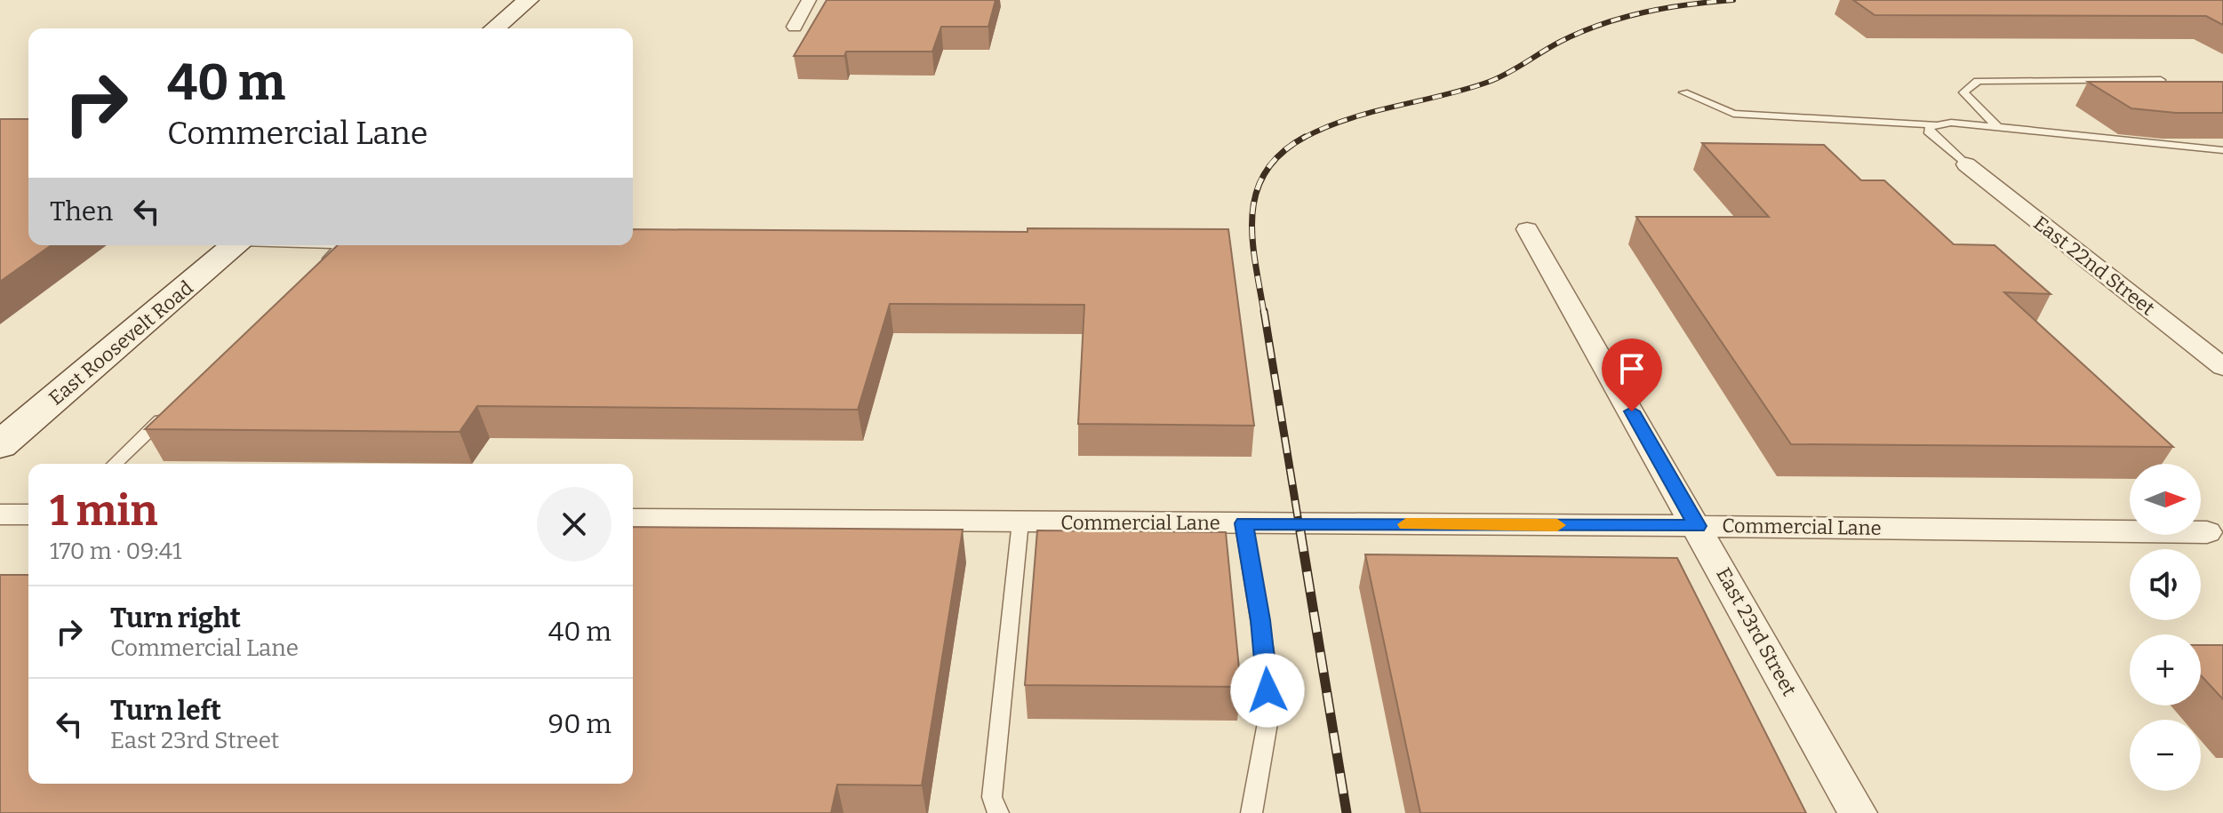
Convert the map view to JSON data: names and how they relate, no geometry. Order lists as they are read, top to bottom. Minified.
{"streets":{"main road":["East Roosevelt Road"],"street":["East 22nd Street","Commercial Lane","East 23rd Street"]},"crossings":[["Commercial Lane","East 23rd Street"]],"north":"right","page":{"turn":["40 m","Commercial Lane"],"then":"Then","map_buttons":["+","−"],"heading":["1 min","170 m · 09:41"],"list":[{"name":"Turn right","note":"Commercial Lane","value":"40 m"},{"name":"Turn left","note":"East 23rd Street","value":"90 m"}]}}
